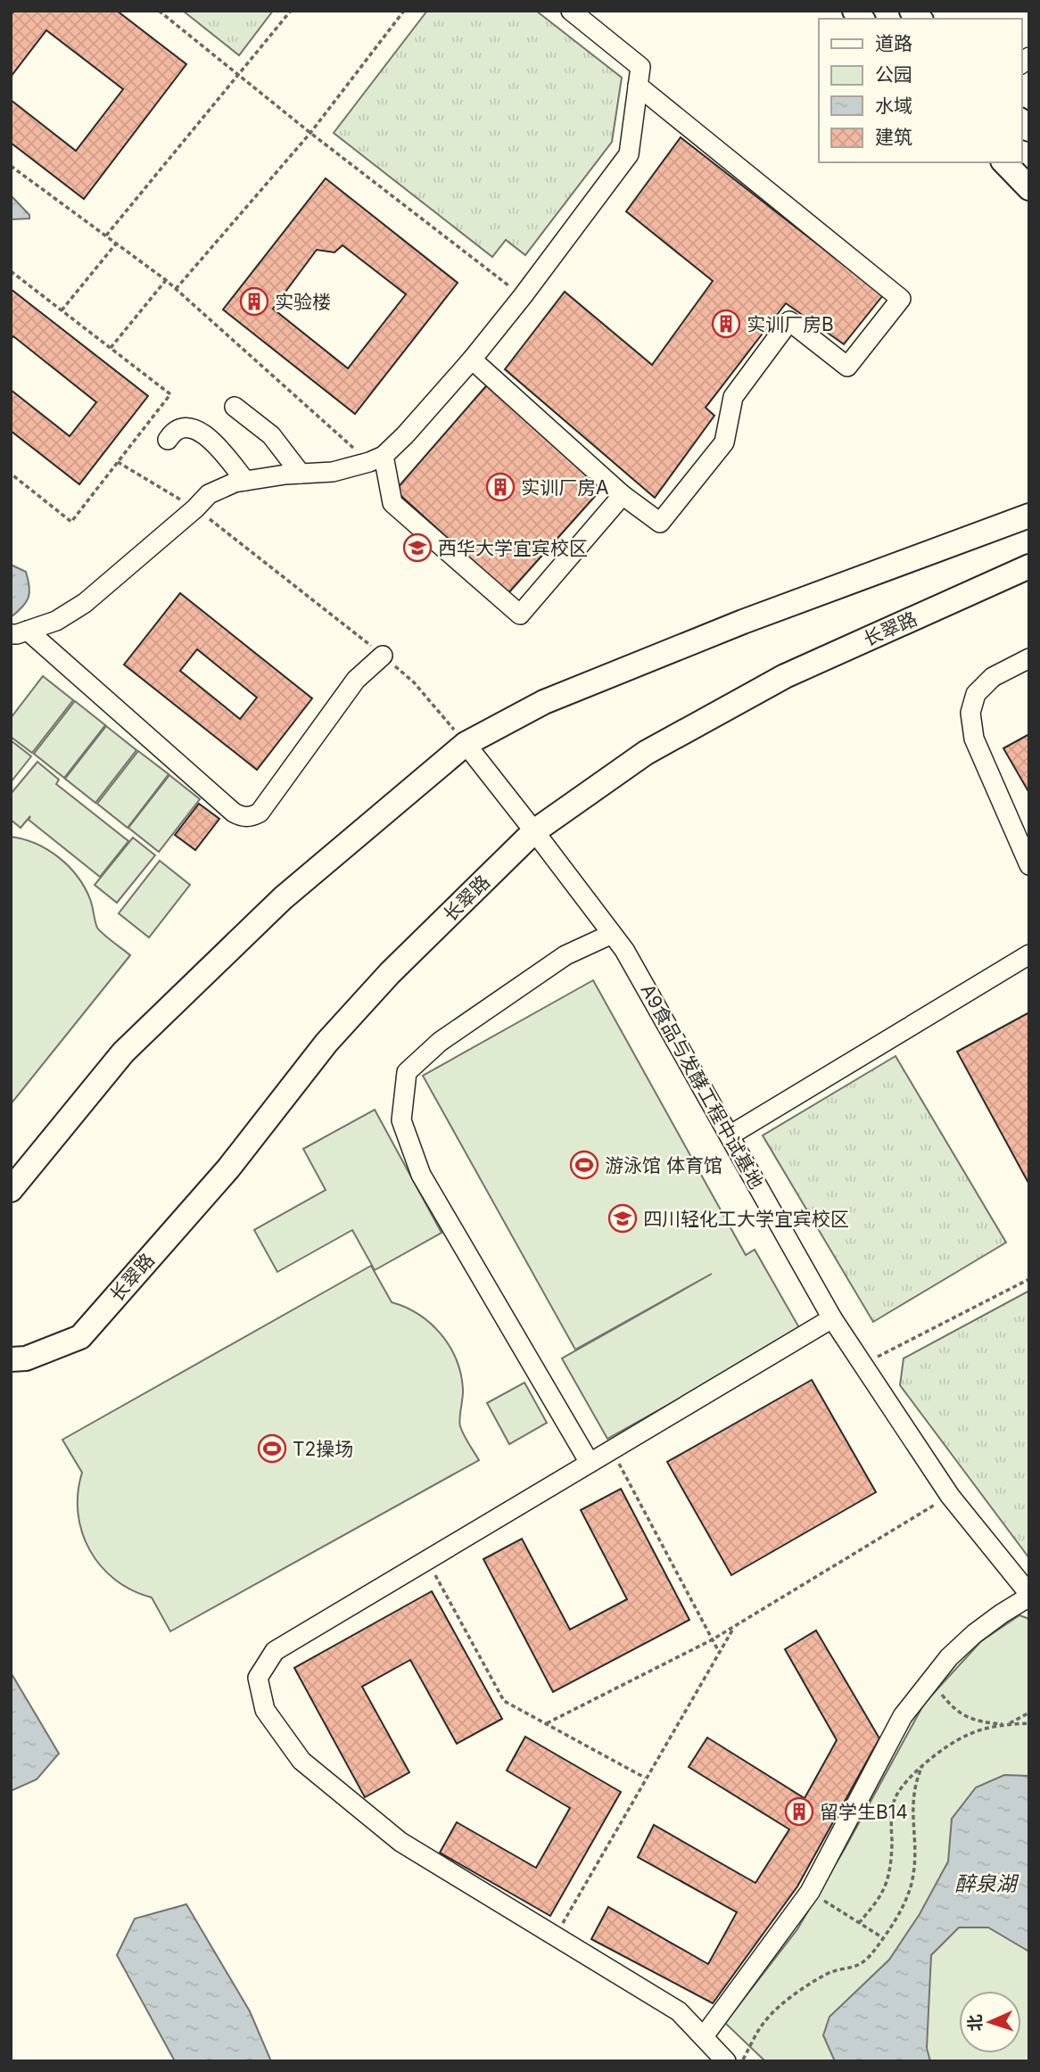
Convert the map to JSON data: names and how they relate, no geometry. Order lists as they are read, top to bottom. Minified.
{"streets":{"main road":["长翠路"],"street":["A9食品与发酵工程中试基地"]},"crossings":[["长翠路","A9食品与发酵工程中试基地"]],"water":["醉泉湖"],"places":{"building":["实验楼","实训厂房B","实训厂房A","留学生B14"],"school or university":["西华大学宜宾校区","四川轻化工大学宜宾校区"],"sports":["游泳馆 体育馆","T2操场"]},"legend":["道路","公园","水域","建筑"],"north":"left"}
